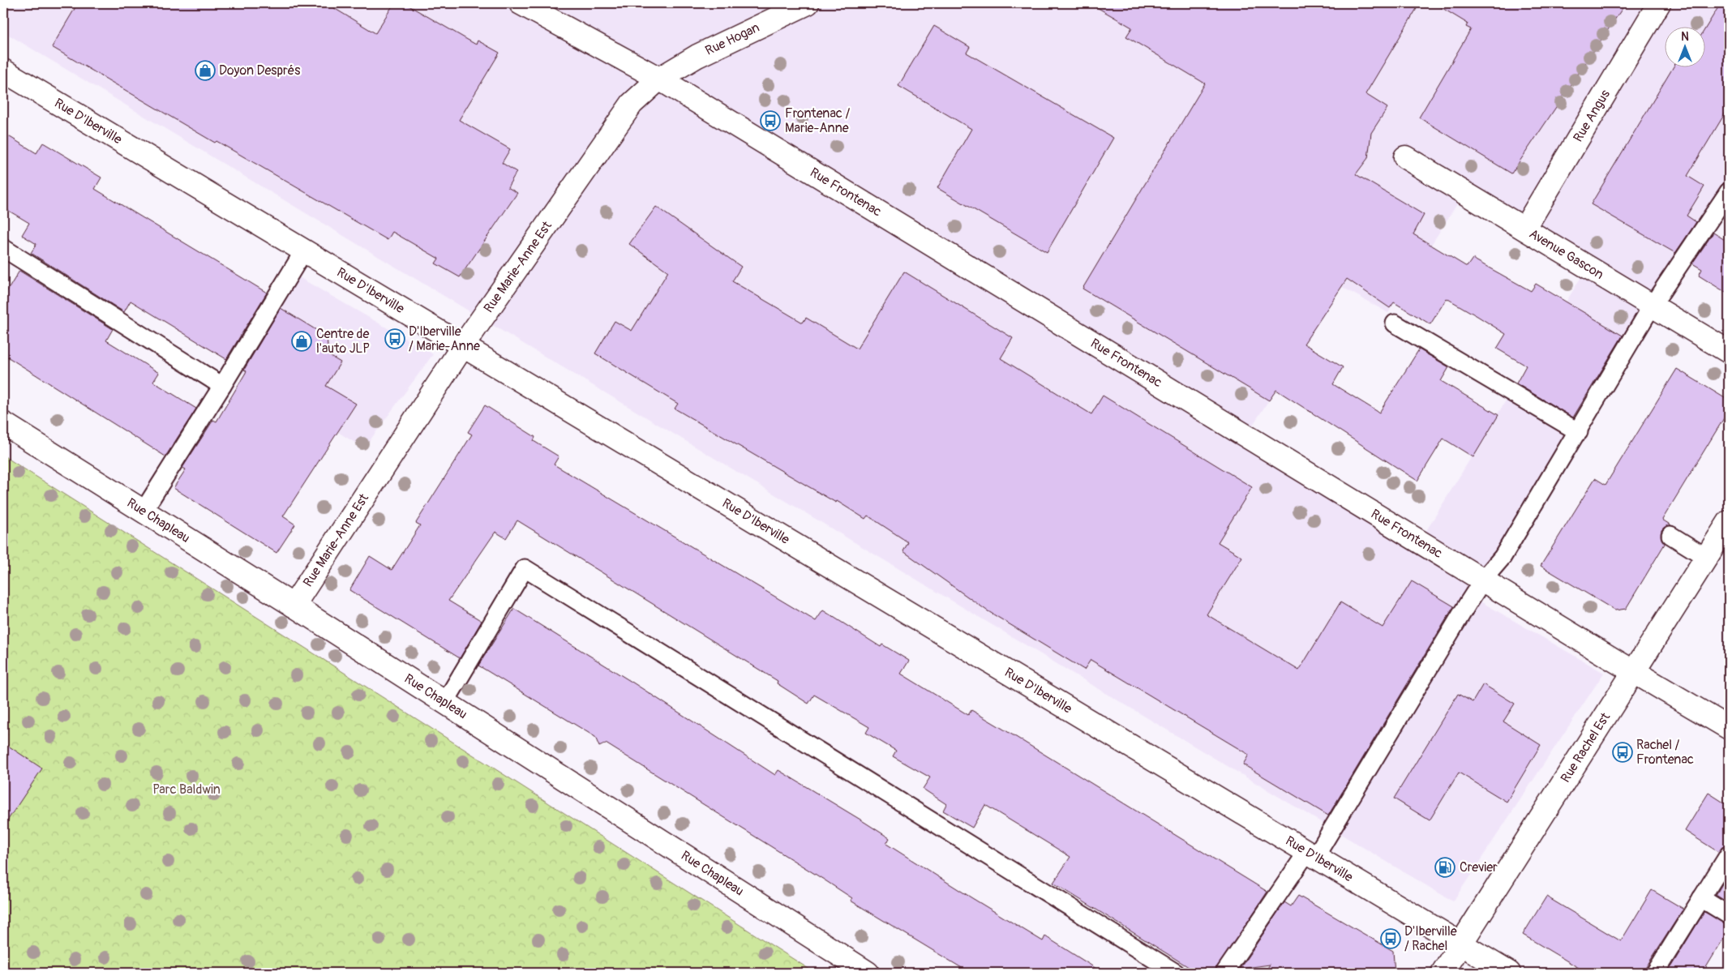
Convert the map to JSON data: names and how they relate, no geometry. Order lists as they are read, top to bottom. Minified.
{"streets":{"main road":["Rue Hogan","Rue Angus","Rue D'Iberville","Rue Frontenac","Avenue Gascon","Rue Marie-Anne Est","Rue Chapleau","Rue Rachel Est"]},"crossings":[["Rue Hogan","Rue Frontenac"],["Rue Hogan","Rue Marie-Anne Est"],["Rue Angus","Avenue Gascon"],["Rue D'Iberville","Rue Marie-Anne Est"],["Rue D'Iberville","Rue Rachel Est"],["Rue Frontenac","Rue Marie-Anne Est"],["Rue Frontenac","Rue Rachel Est"],["Rue Marie-Anne Est","Rue Chapleau"]],"parks":["Parc Baldwin"],"places":{"shop":["Doyon Després","Centre de l'auto JLP"],"bus stop":["Frontenac / Marie-Anne","D'Iberville / Marie-Anne","Rachel / Frontenac","D'Iberville / Rachel"],"fuel station":["Crevier"]},"north":"top"}
